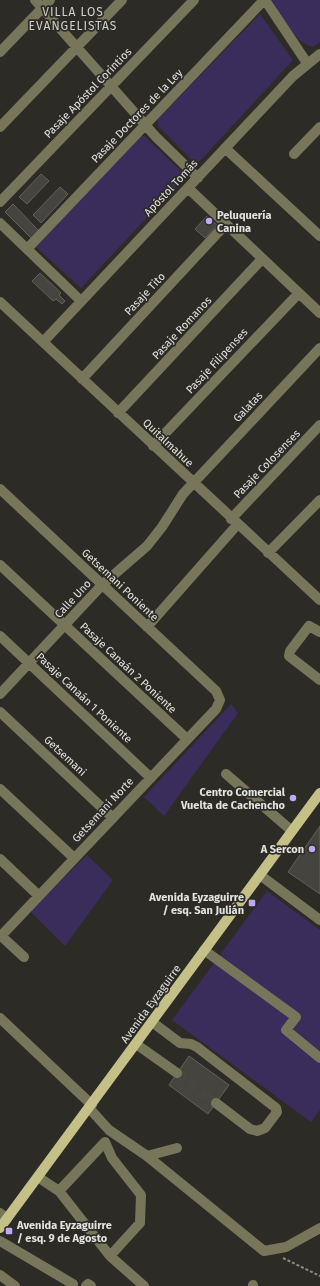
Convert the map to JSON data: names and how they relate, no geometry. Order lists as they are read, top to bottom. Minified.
{"streets":{"main road":["Avenida Eyzaguirre"],"street":["Pasaje Apóstol Corintios","Pasaje Doctores de la Ley","Apóstol Tomás","Pasaje Tito","Pasaje Romanos","Pasaje Filipenses","Galatas","Quitalmahue","Pasaje Colosenses","Getsemani Poniente","Calle Uno","Pasaje Canaán 2 Poniente","Pasaje Canaán 1 Poniente","Getsemani","Getsemani Norte"]},"crossings":[["Apóstol Tomás","Quitalmahue"],["Pasaje Tito","Quitalmahue"],["Pasaje Romanos","Quitalmahue"],["Pasaje Filipenses","Quitalmahue"],["Galatas","Quitalmahue"],["Galatas","Calle Uno"],["Quitalmahue","Pasaje Colosenses"],["Quitalmahue","Calle Uno"],["Pasaje Colosenses","Getsemani Poniente"],["Getsemani Poniente","Calle Uno"],["Getsemani Poniente","Getsemani Norte"],["Calle Uno","Pasaje Canaán 2 Poniente"],["Calle Uno","Pasaje Canaán 1 Poniente"],["Pasaje Canaán 2 Poniente","Getsemani Norte"],["Pasaje Canaán 1 Poniente","Getsemani Norte"],["Getsemani","Getsemani Norte"]],"districts":["VILLA LOS EVANGELISTAS"],"places":{"other":["Peluquería Canina","Centro Comercial Vuelta de Cachencho","A Sercon"],"transit":["Avenida Eyzaguirre / esq. San Julián","Avenida Eyzaguirre / esq. 9 de Agosto"]}}
